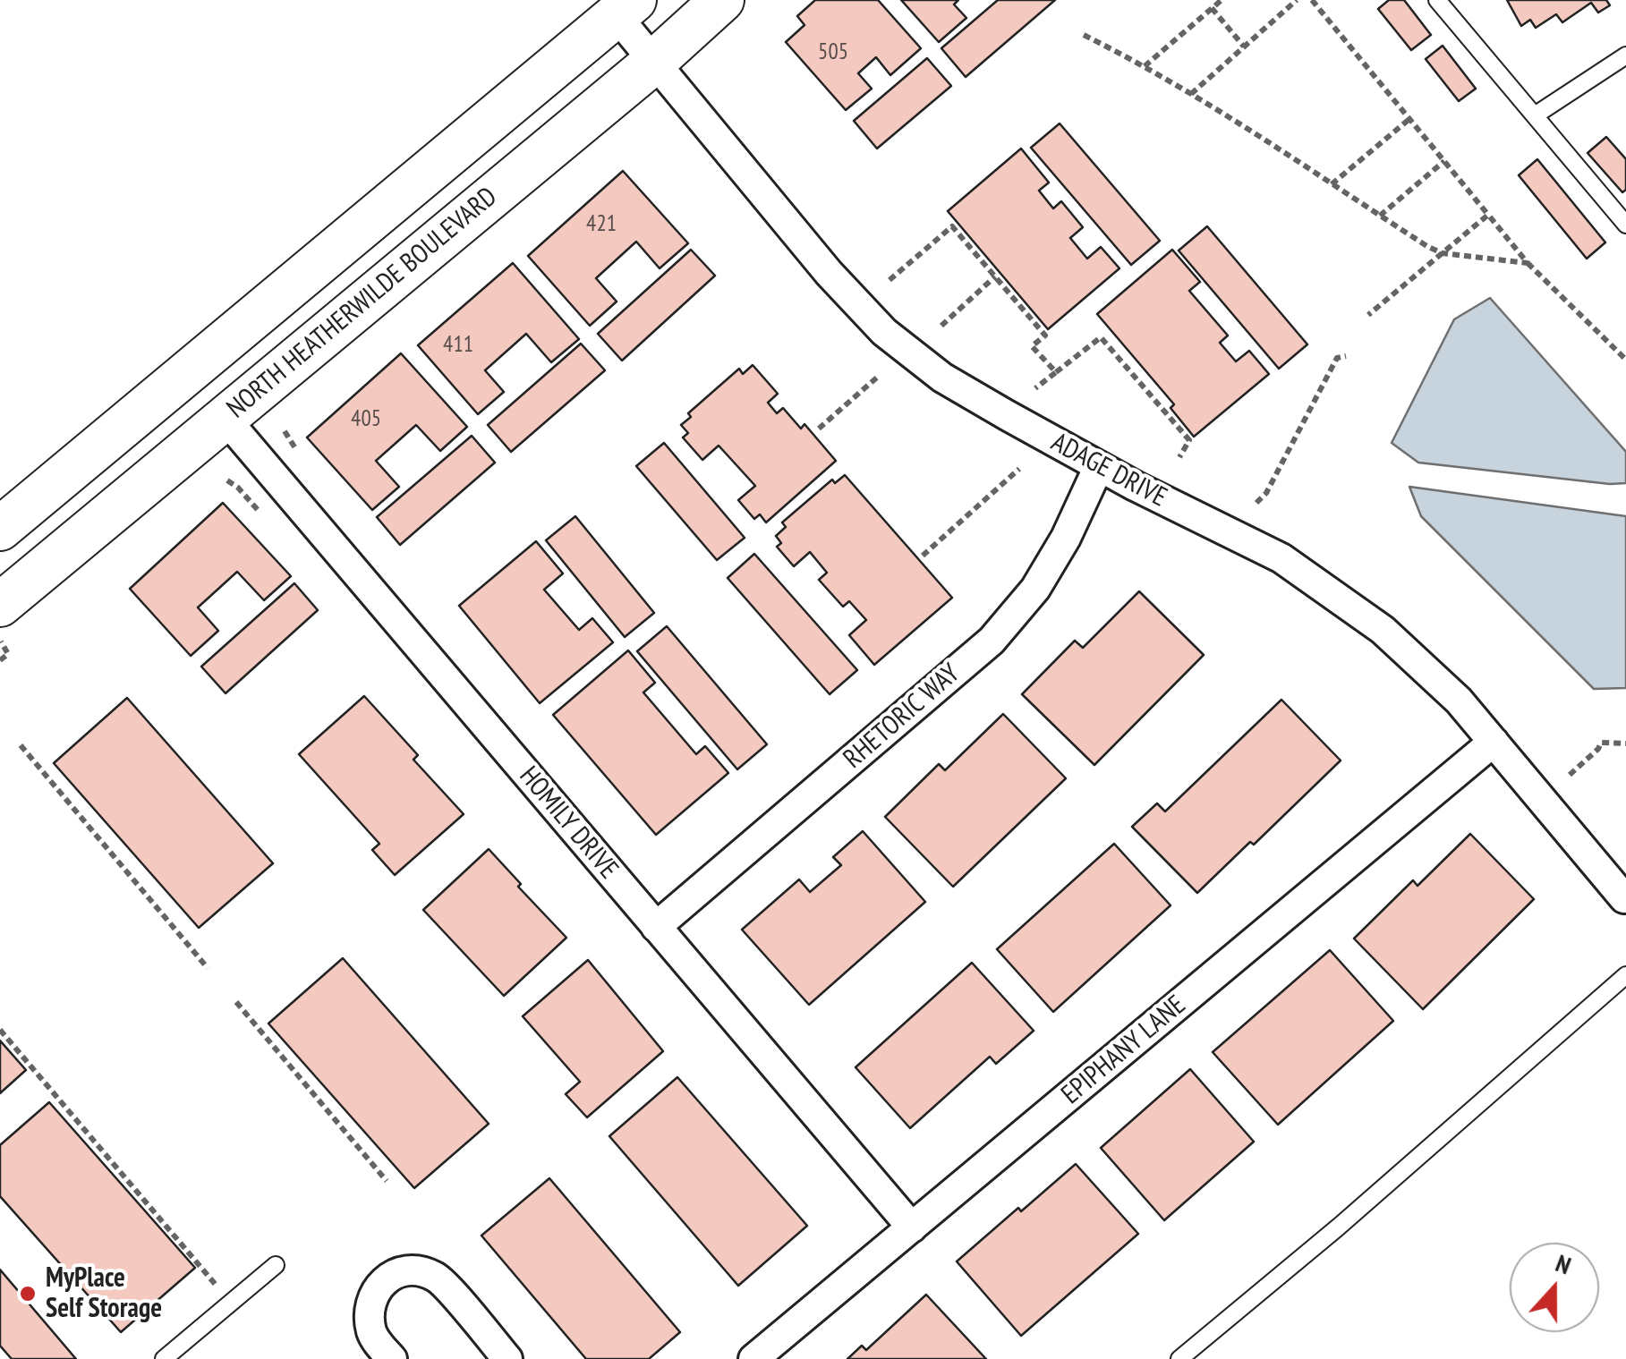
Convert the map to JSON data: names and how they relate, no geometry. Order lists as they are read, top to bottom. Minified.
{"streets":{"main road":["NORTH HEATHERWILDE BOULEVARD"],"street":["ADAGE DRIVE","RHETORIC WAY","HOMILY DRIVE","EPIPHANY LANE"]},"crossings":[["NORTH HEATHERWILDE BOULEVARD","ADAGE DRIVE"],["NORTH HEATHERWILDE BOULEVARD","HOMILY DRIVE"],["ADAGE DRIVE","RHETORIC WAY"],["ADAGE DRIVE","EPIPHANY LANE"],["RHETORIC WAY","HOMILY DRIVE"],["HOMILY DRIVE","EPIPHANY LANE"]],"places":["MyPlace Self Storage"],"house_numbers":["505","421","411","405"],"north":"top"}
